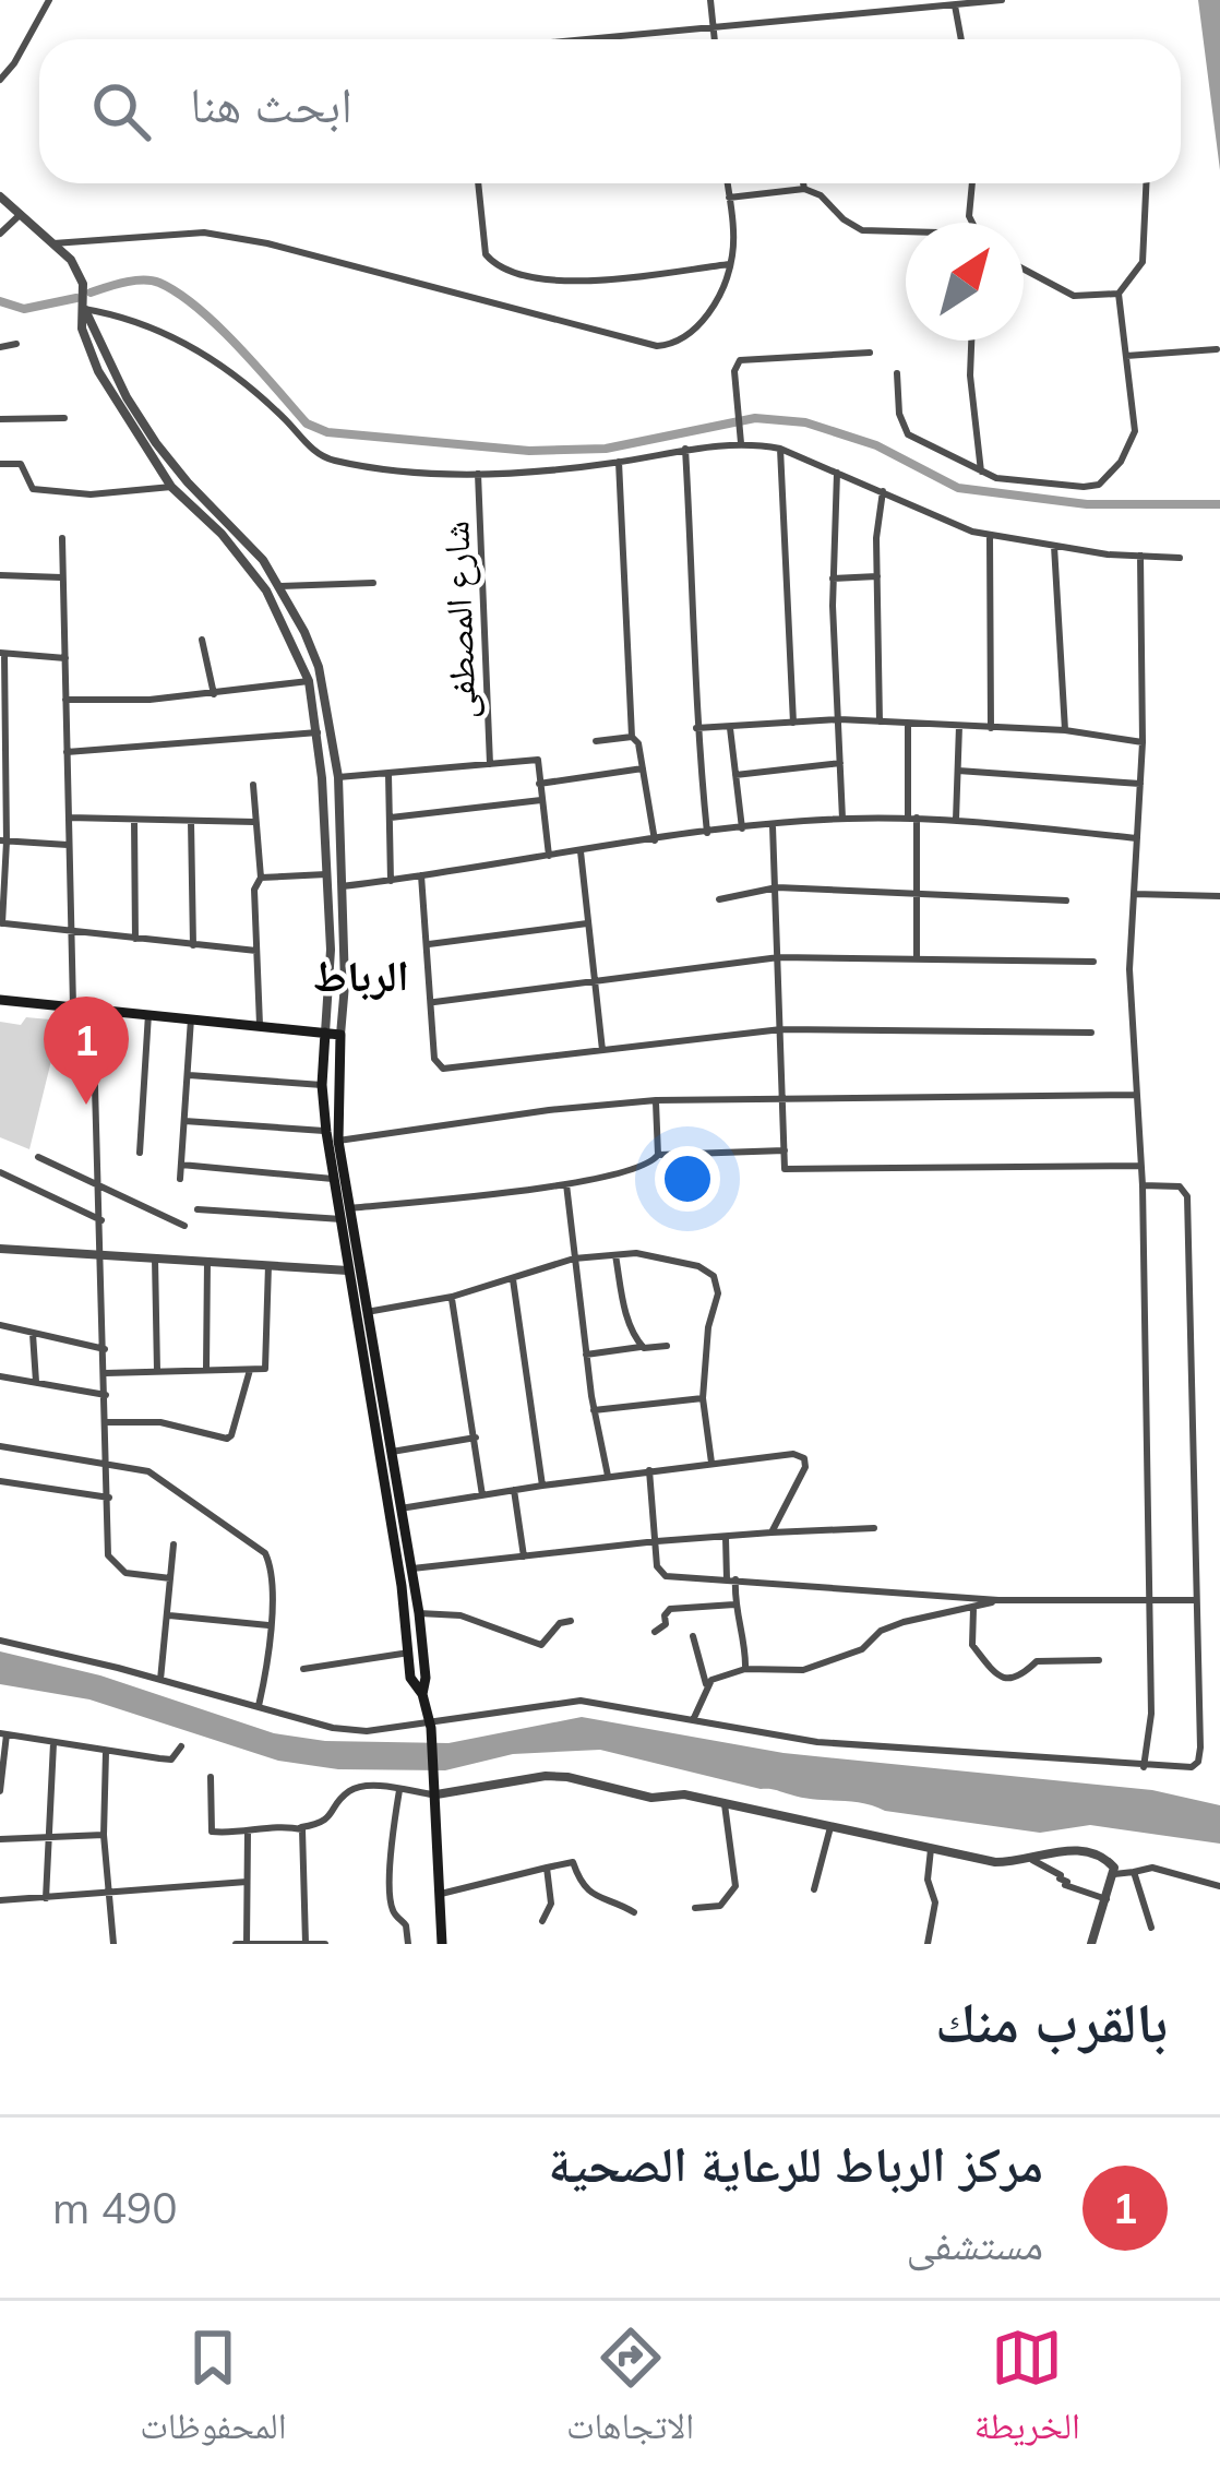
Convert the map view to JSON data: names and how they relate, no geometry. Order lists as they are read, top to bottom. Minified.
{"streets":{"street":["شارع المصطفى"]},"districts":["الرباط"],"north":"top right","page":{"search":"ابحث هنا","pins":"1","heading":"بالقرب منك","list":[{"mark":"1","name":"مركز الرباط للرعاية الصحية","note":"مستشفى","value":"490 m"}],"nav":["الخريطة","الاتجاهات","المحفوظات"]}}
